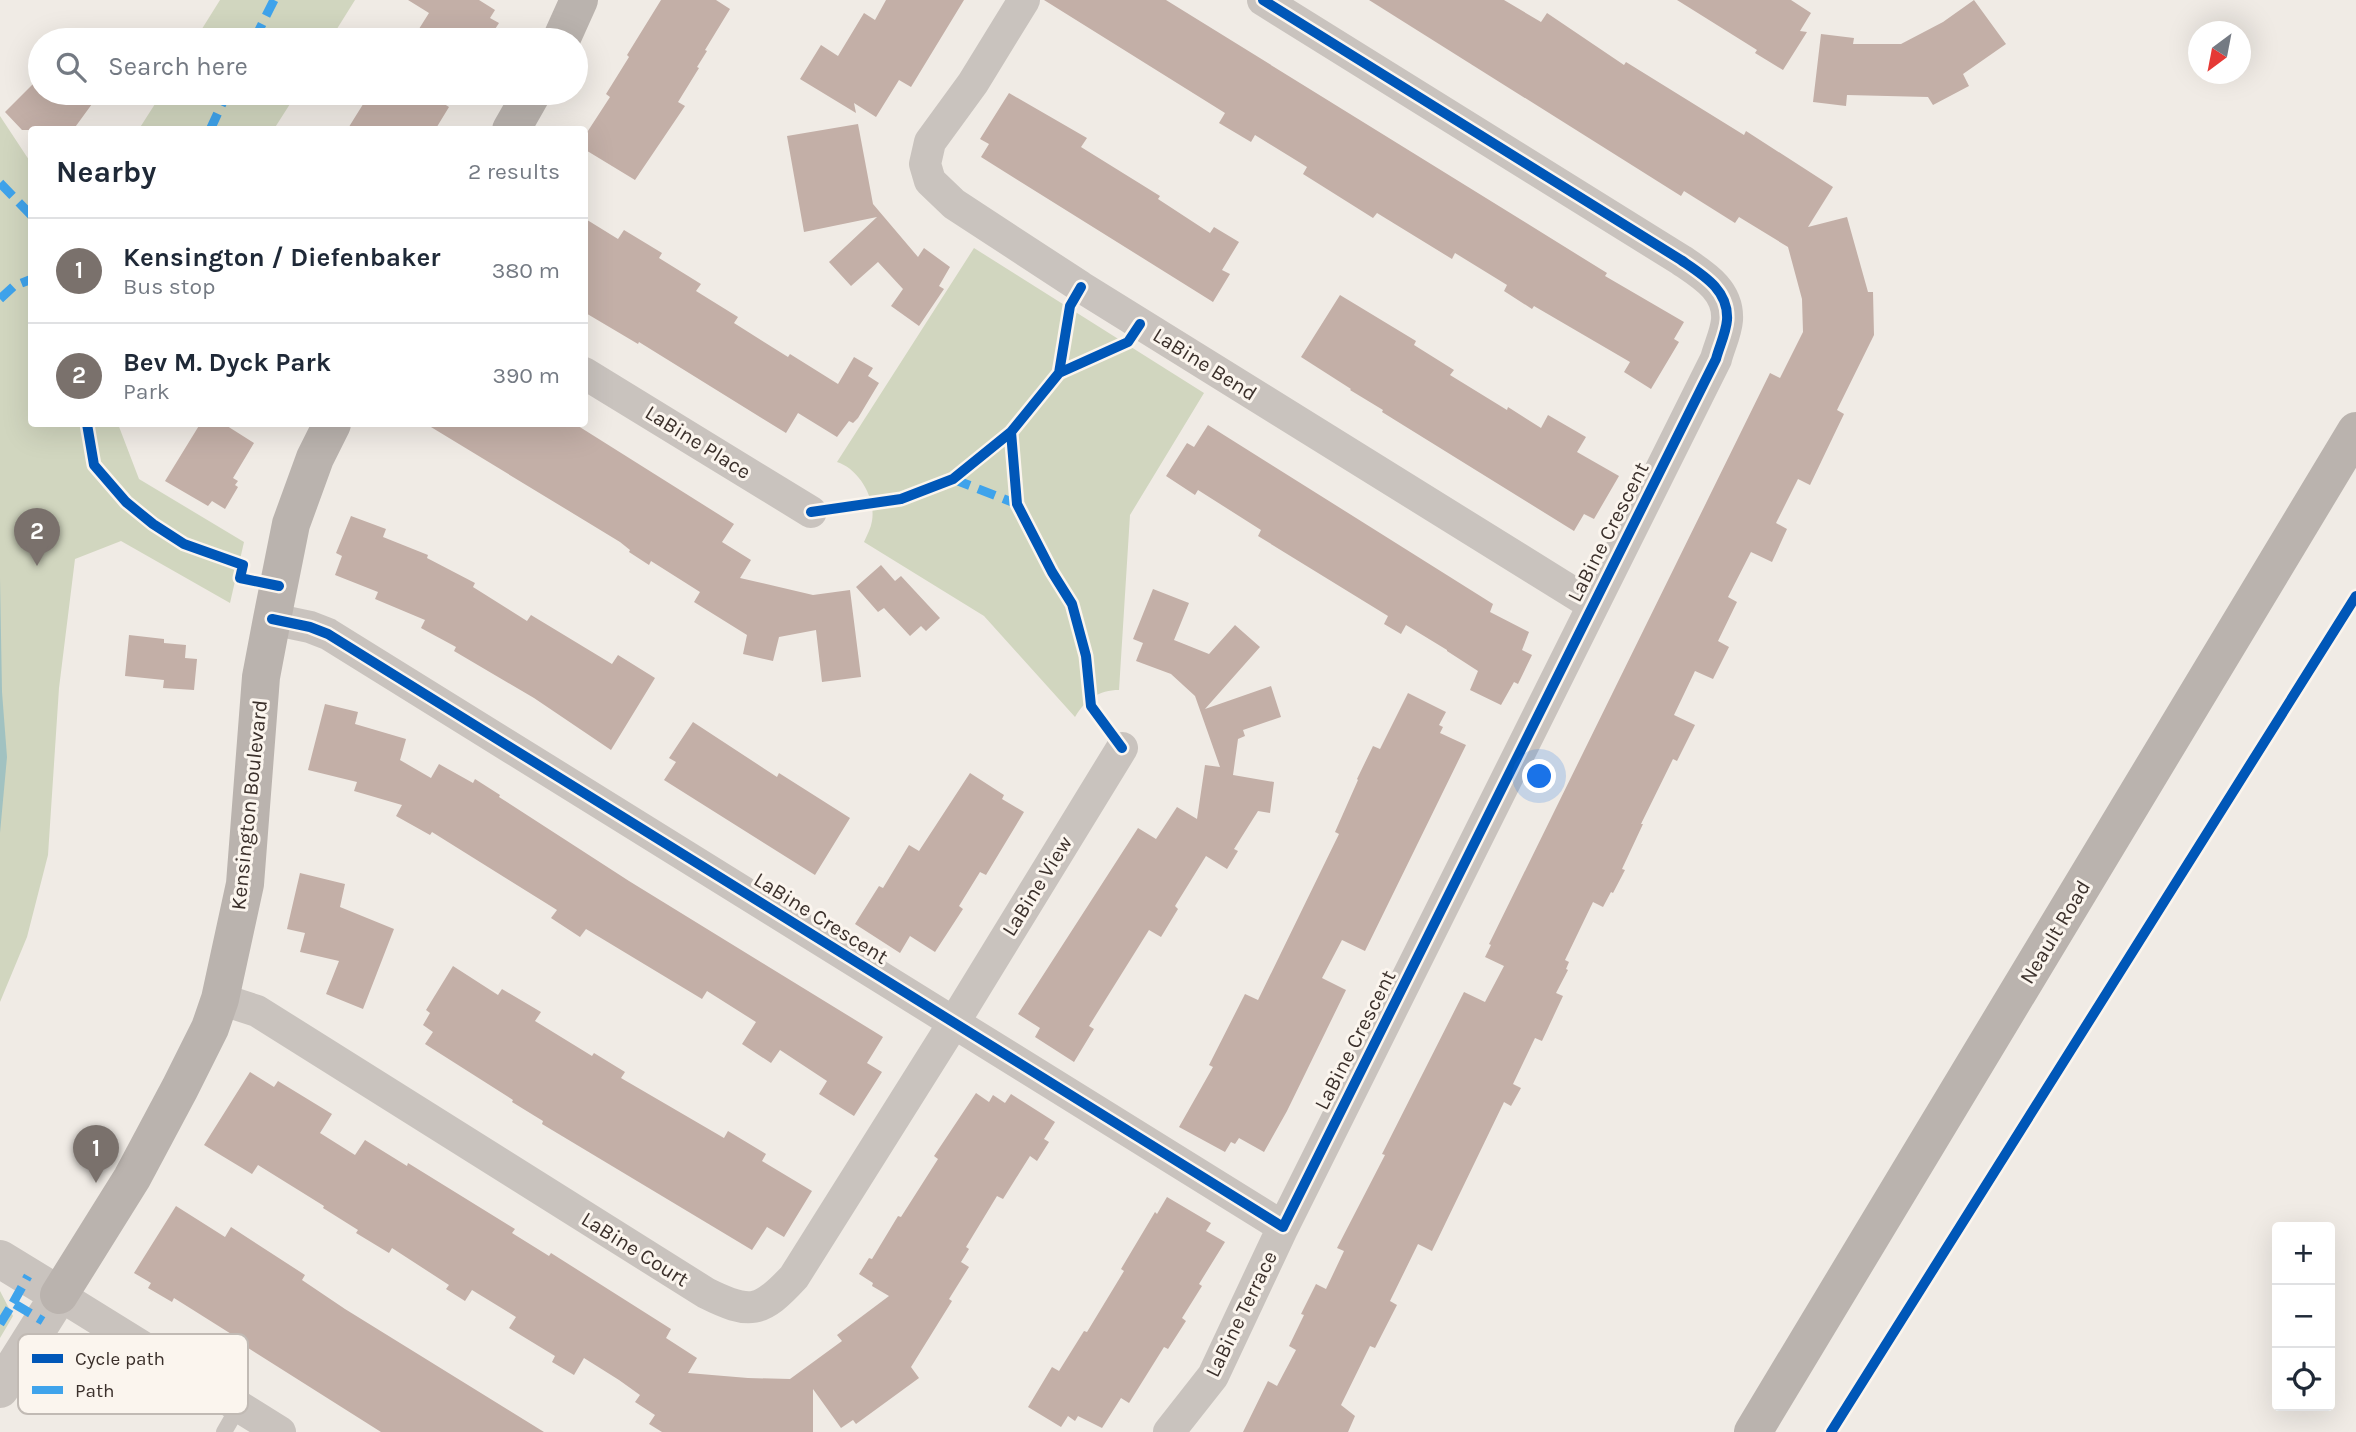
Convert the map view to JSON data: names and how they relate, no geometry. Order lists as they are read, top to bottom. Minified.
{"streets":{"main road":["Kensington Boulevard","Neault Road"],"street":["LaBine Bend","LaBine Place","LaBine Crescent","LaBine View","LaBine Court","LaBine Terrace"]},"crossings":[["LaBine Bend","LaBine Crescent"],["LaBine Crescent","Kensington Boulevard"],["LaBine Crescent","LaBine View"],["LaBine Crescent","LaBine Court"],["LaBine Crescent","LaBine Terrace"],["Kensington Boulevard","LaBine Court"],["LaBine View","LaBine Court"]],"legend":["Cycle path","Path"],"north":"bottom left","page":{"search":"Search here","heading":["Nearby","2 results"],"list":[{"mark":"1","name":"Kensington / Diefenbaker","note":"Bus stop","value":"380 m"},{"mark":"2","name":"Bev M. Dyck Park","note":"Park","value":"390 m"}],"pins":["2","1"],"map_buttons":["+","−"]}}
